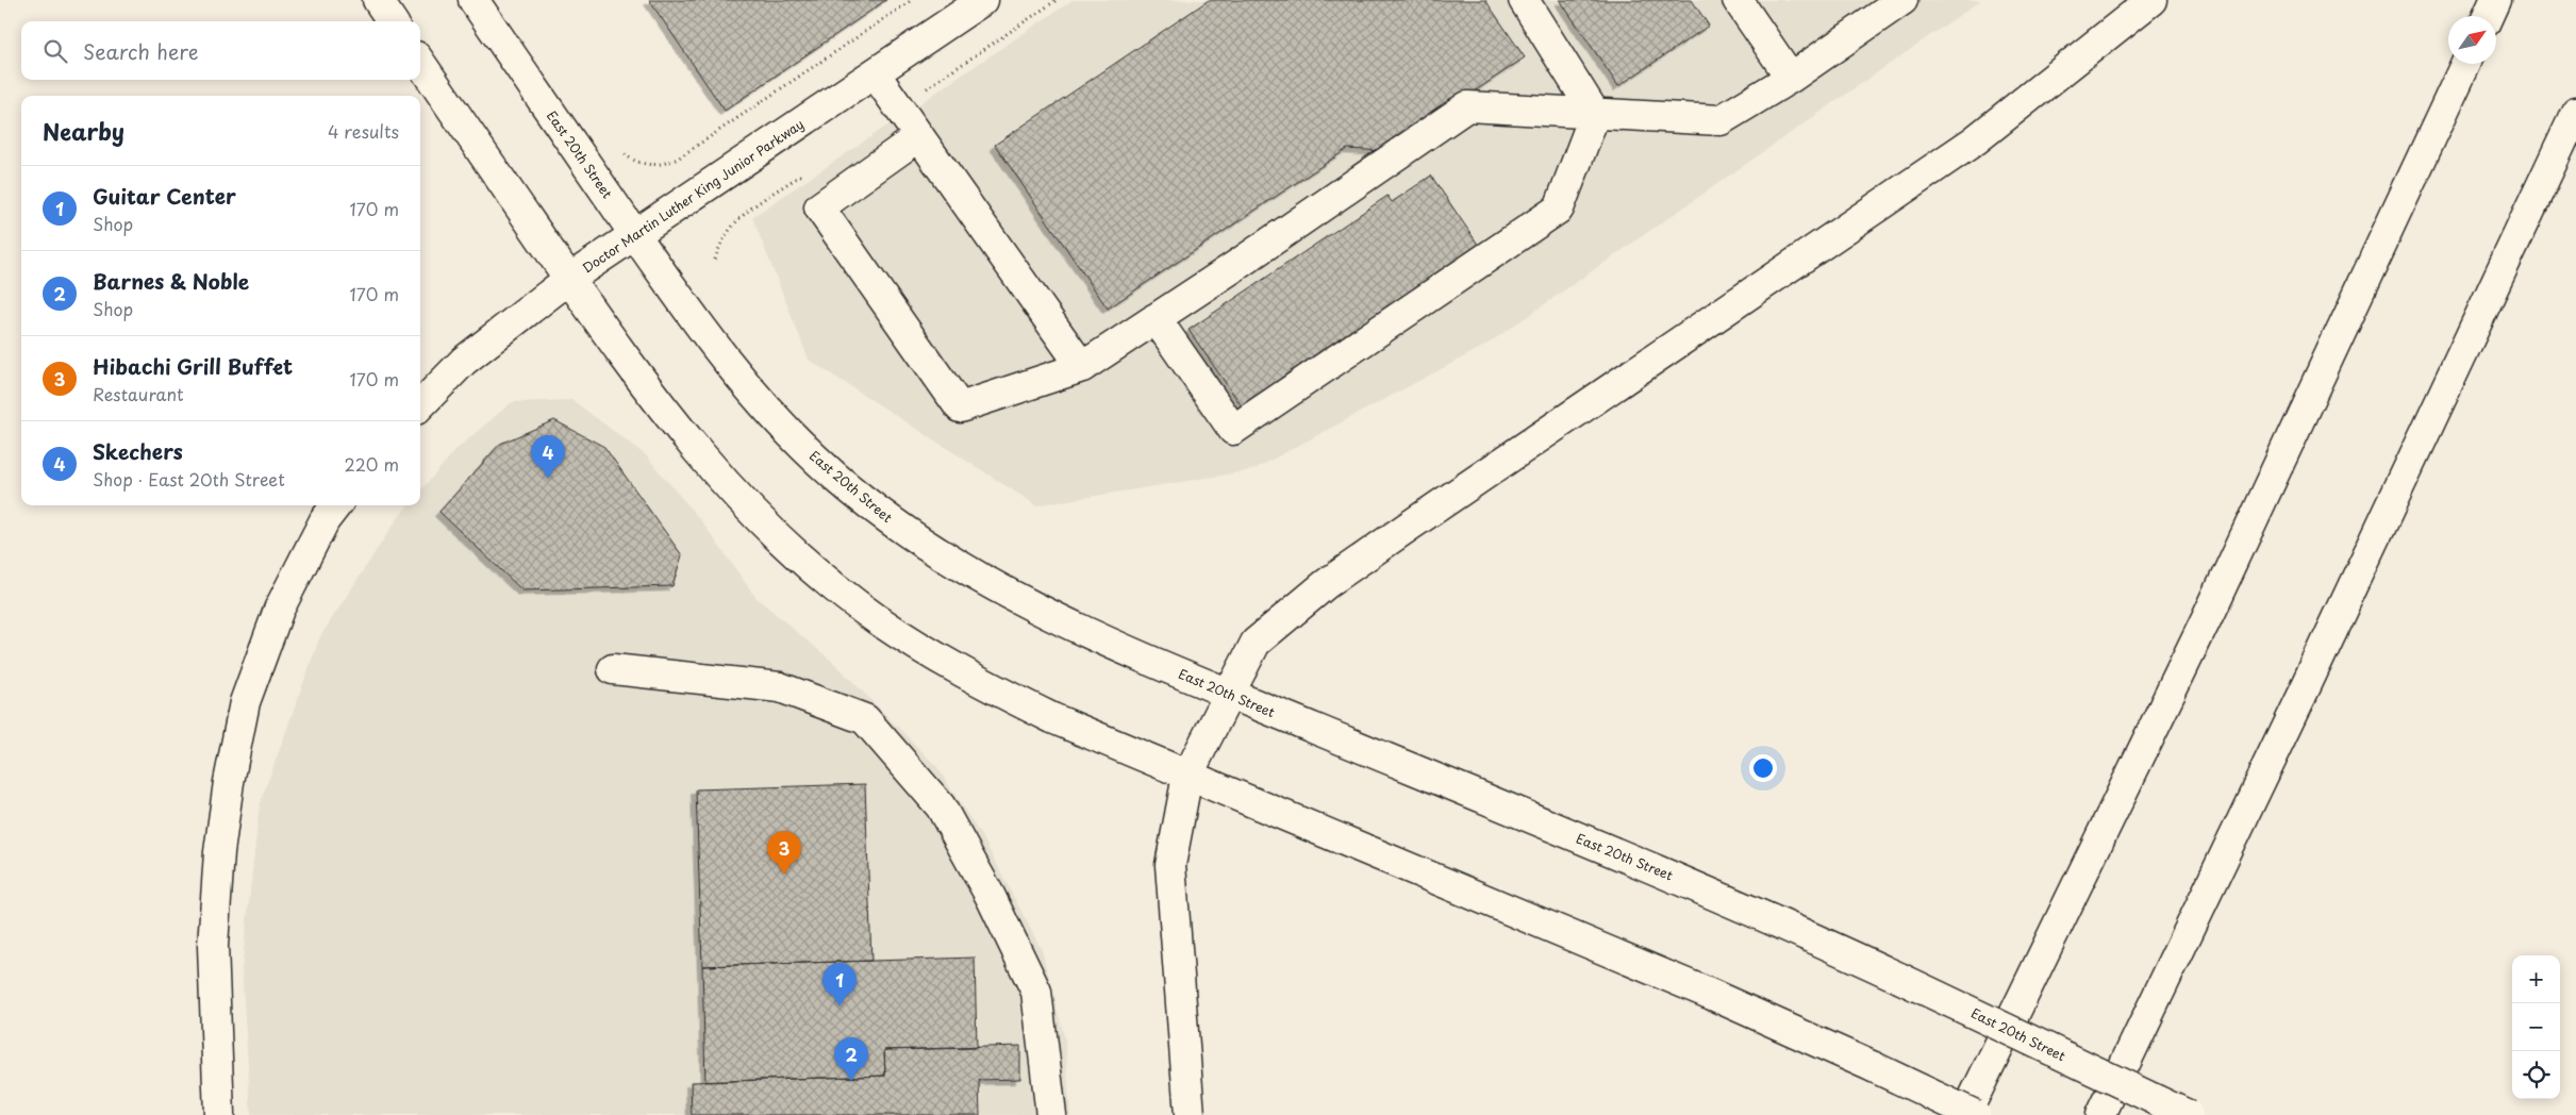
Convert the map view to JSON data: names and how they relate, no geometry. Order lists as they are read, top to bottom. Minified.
{"streets":{"main road":["East 20th Street","Doctor Martin Luther King Junior Parkway"]},"crossings":[["East 20th Street","Doctor Martin Luther King Junior Parkway"]],"north":"top right","page":{"search":"Search here","heading":["Nearby","4 results"],"list":[{"mark":"1","name":"Guitar Center","note":"Shop","value":"170 m"},{"mark":"2","name":"Barnes & Noble","note":"Shop","value":"170 m"},{"mark":"3","name":"Hibachi Grill Buffet","note":"Restaurant","value":"170 m"},{"mark":"4","name":"Skechers","note":"Shop · East 20th Street","value":"220 m"}],"pins":["4","3","1","2"],"map_buttons":["+","−"]}}
